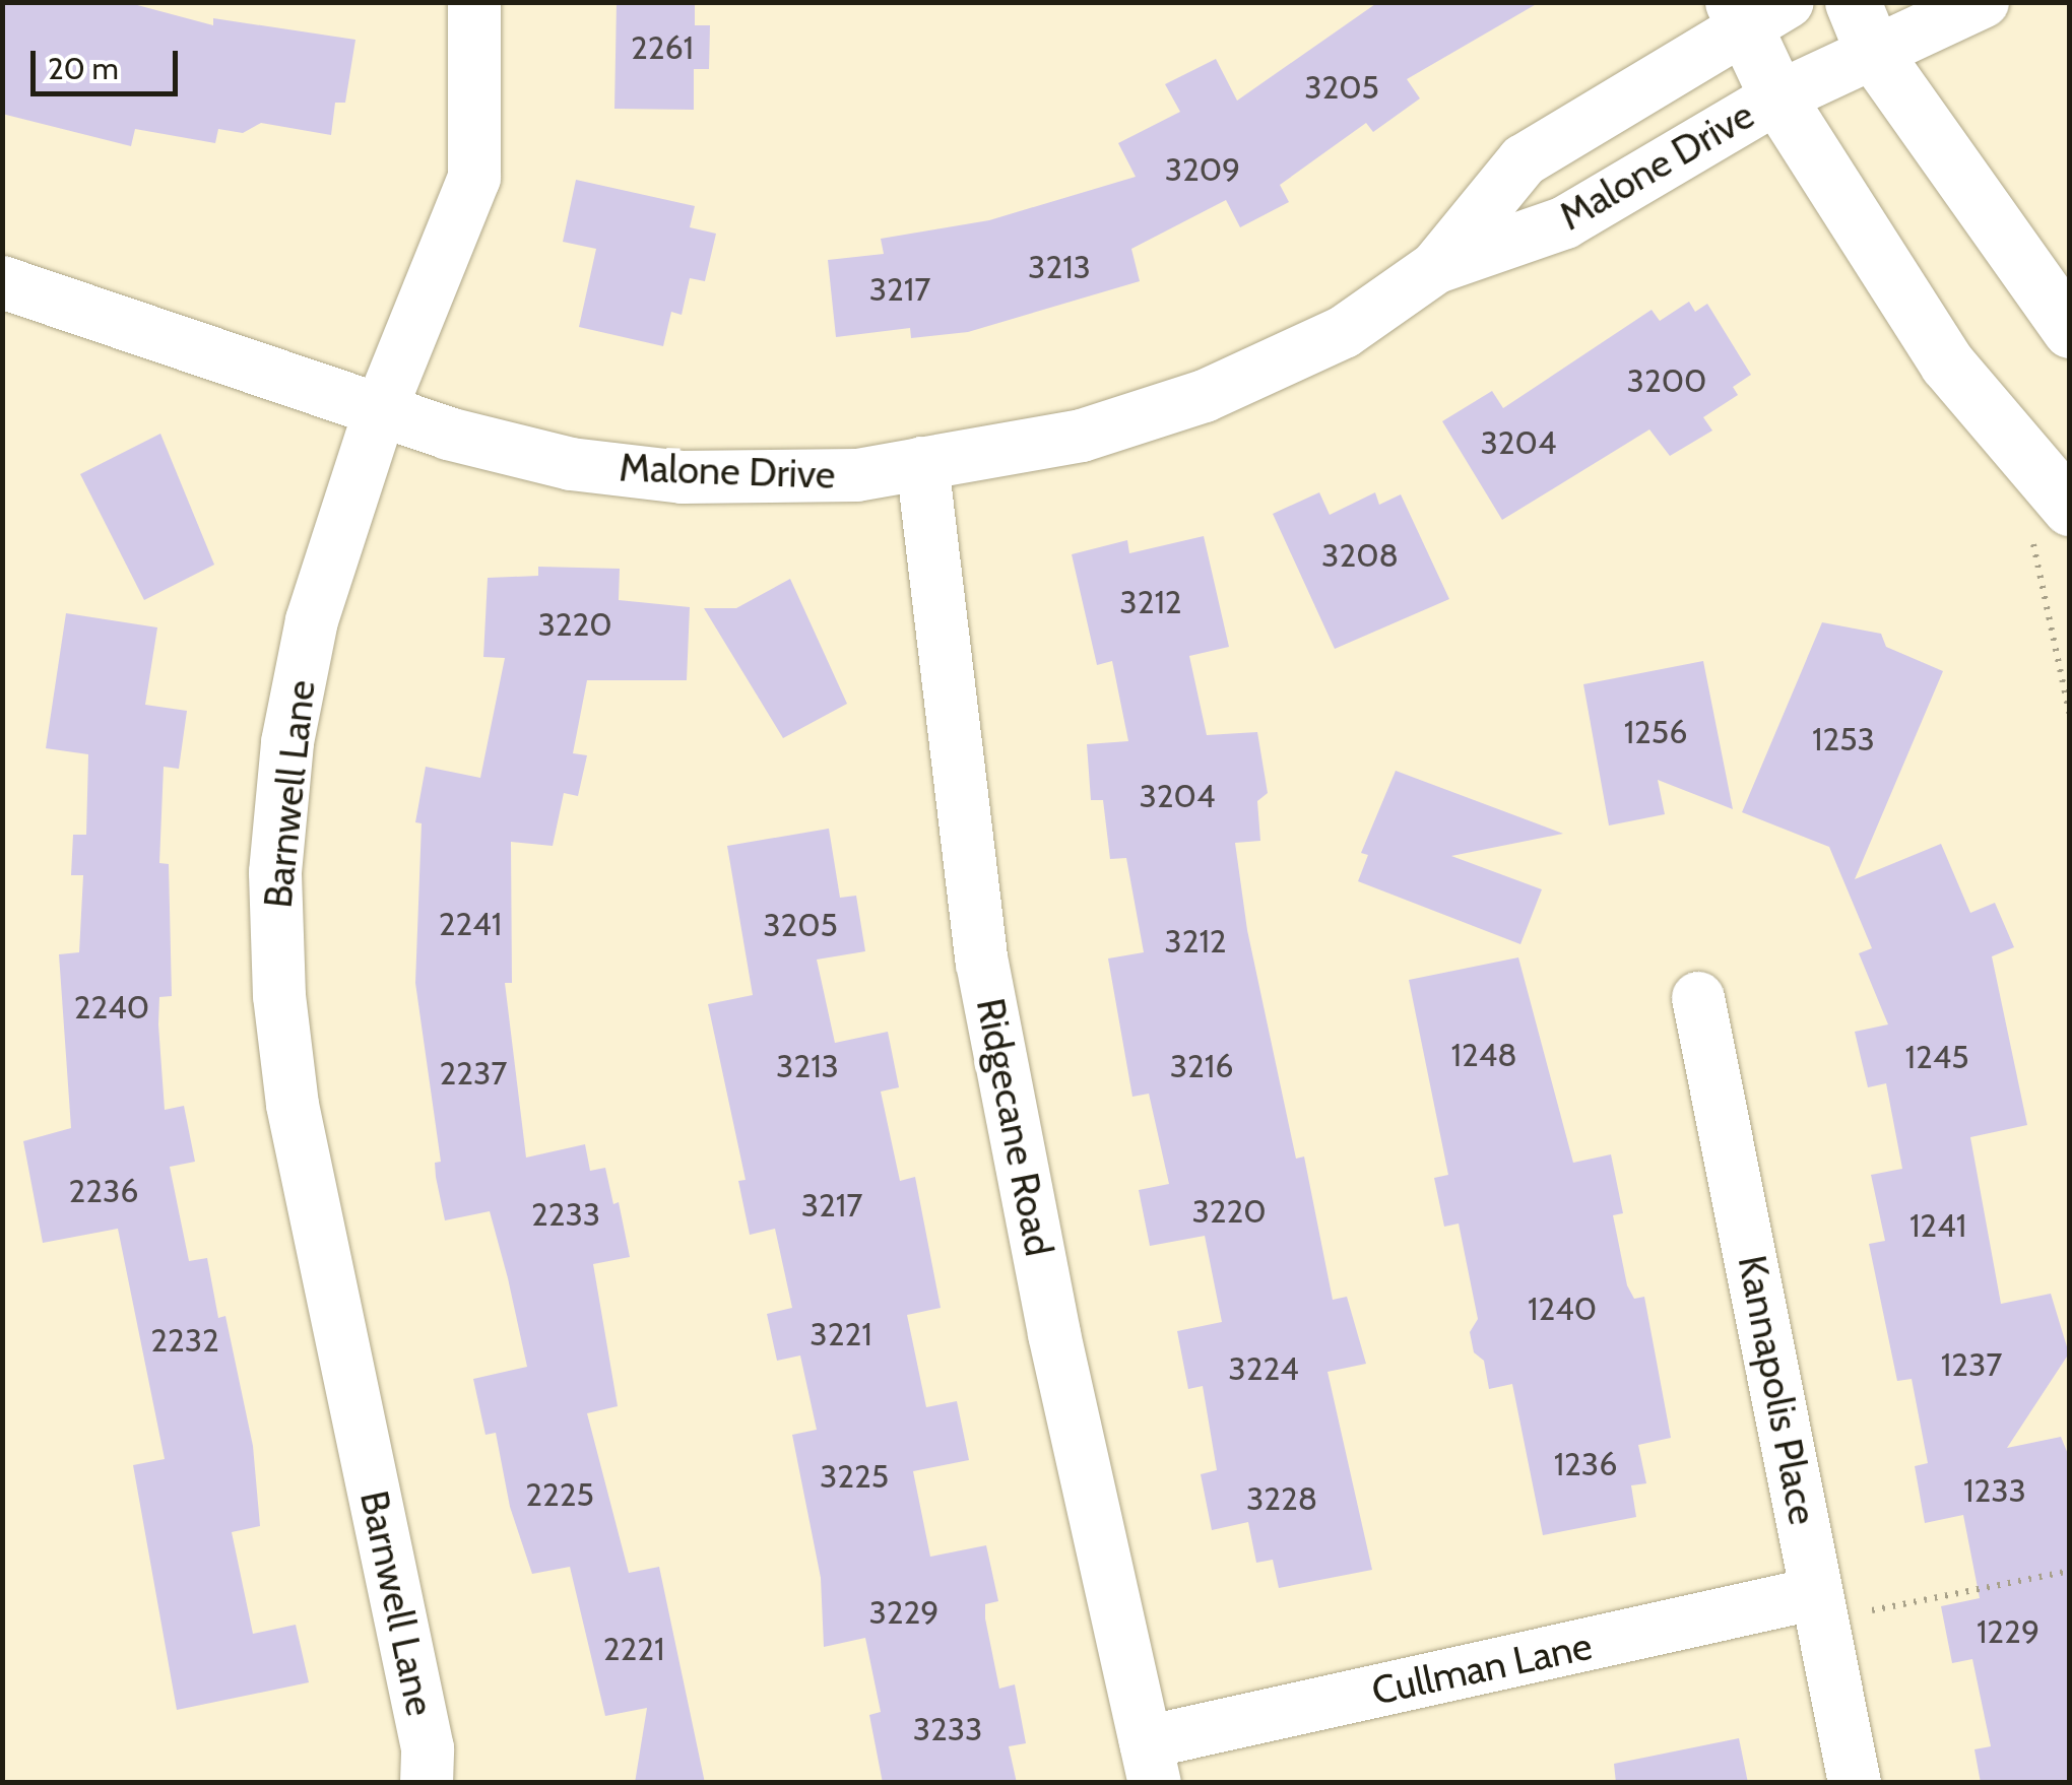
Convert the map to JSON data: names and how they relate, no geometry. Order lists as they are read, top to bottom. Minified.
{"streets":{"street":["Malone Drive","Barnwell Lane","Ridgecane Road","Kannapolis Place","Cullman Lane"]},"crossings":[["Malone Drive","Barnwell Lane"],["Malone Drive","Ridgecane Road"],["Ridgecane Road","Cullman Lane"],["Kannapolis Place","Cullman Lane"]],"house_numbers":["2261","3205","3209","3213","3217","3200","3204","3208","3212","3220","1256","1253","3204","2241","3205","3212","2240","1248","1245","3213","3216","2237","2236","3217","3220","2233","1241","1240","3221","2232","1237","3224","1236","3225","1233","2225","3228","3229","1229","2221","3233"],"scale_bar":"20 m"}
